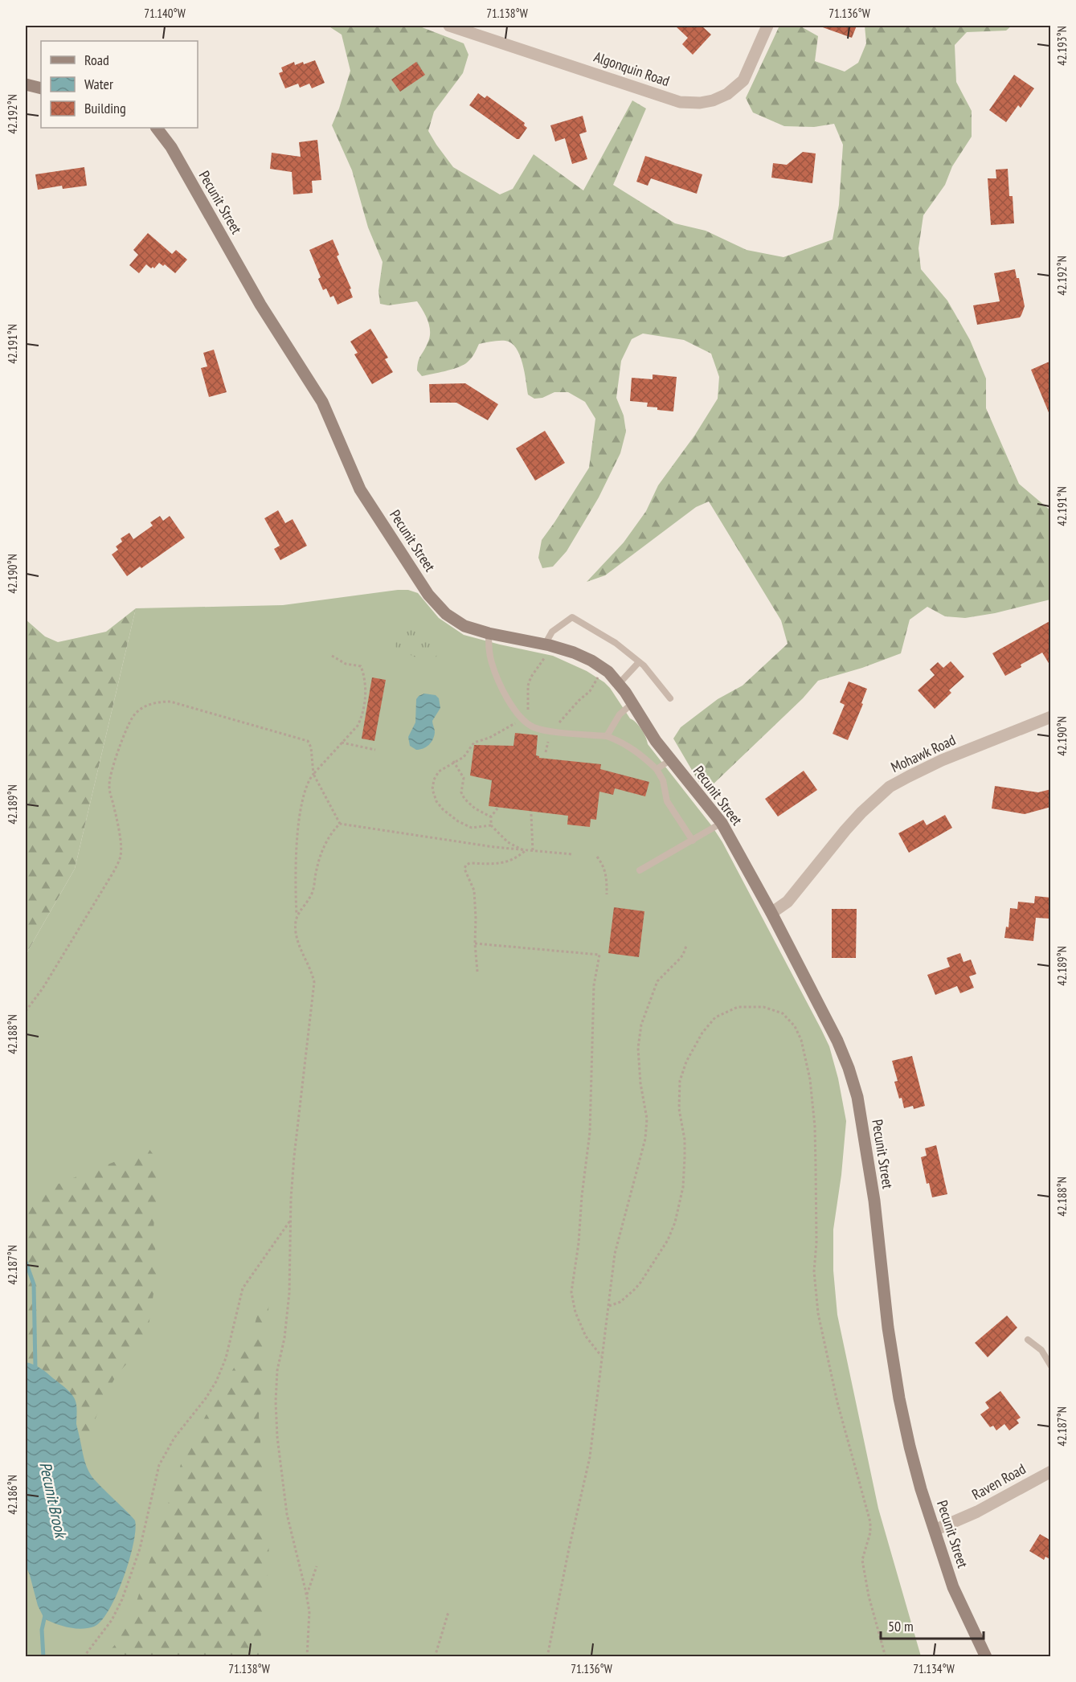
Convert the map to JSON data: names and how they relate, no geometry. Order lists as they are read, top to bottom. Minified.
{"streets":{"street":["Algonquin Road","Pecunit Street","Mohawk Road","Raven Road"]},"crossings":[["Pecunit Street","Mohawk Road"],["Pecunit Street","Raven Road"]],"water":["Pecunit Brook"],"legend":["Road","Water","Building"],"scale_bar":"50 m","coordinates":["71.140°W","71.138°W","71.136°W","42.193°N","42.192°N","42.191°N","42.190°N","42.189°N","42.188°N","42.187°N","42.186°N","71.134°W"]}
